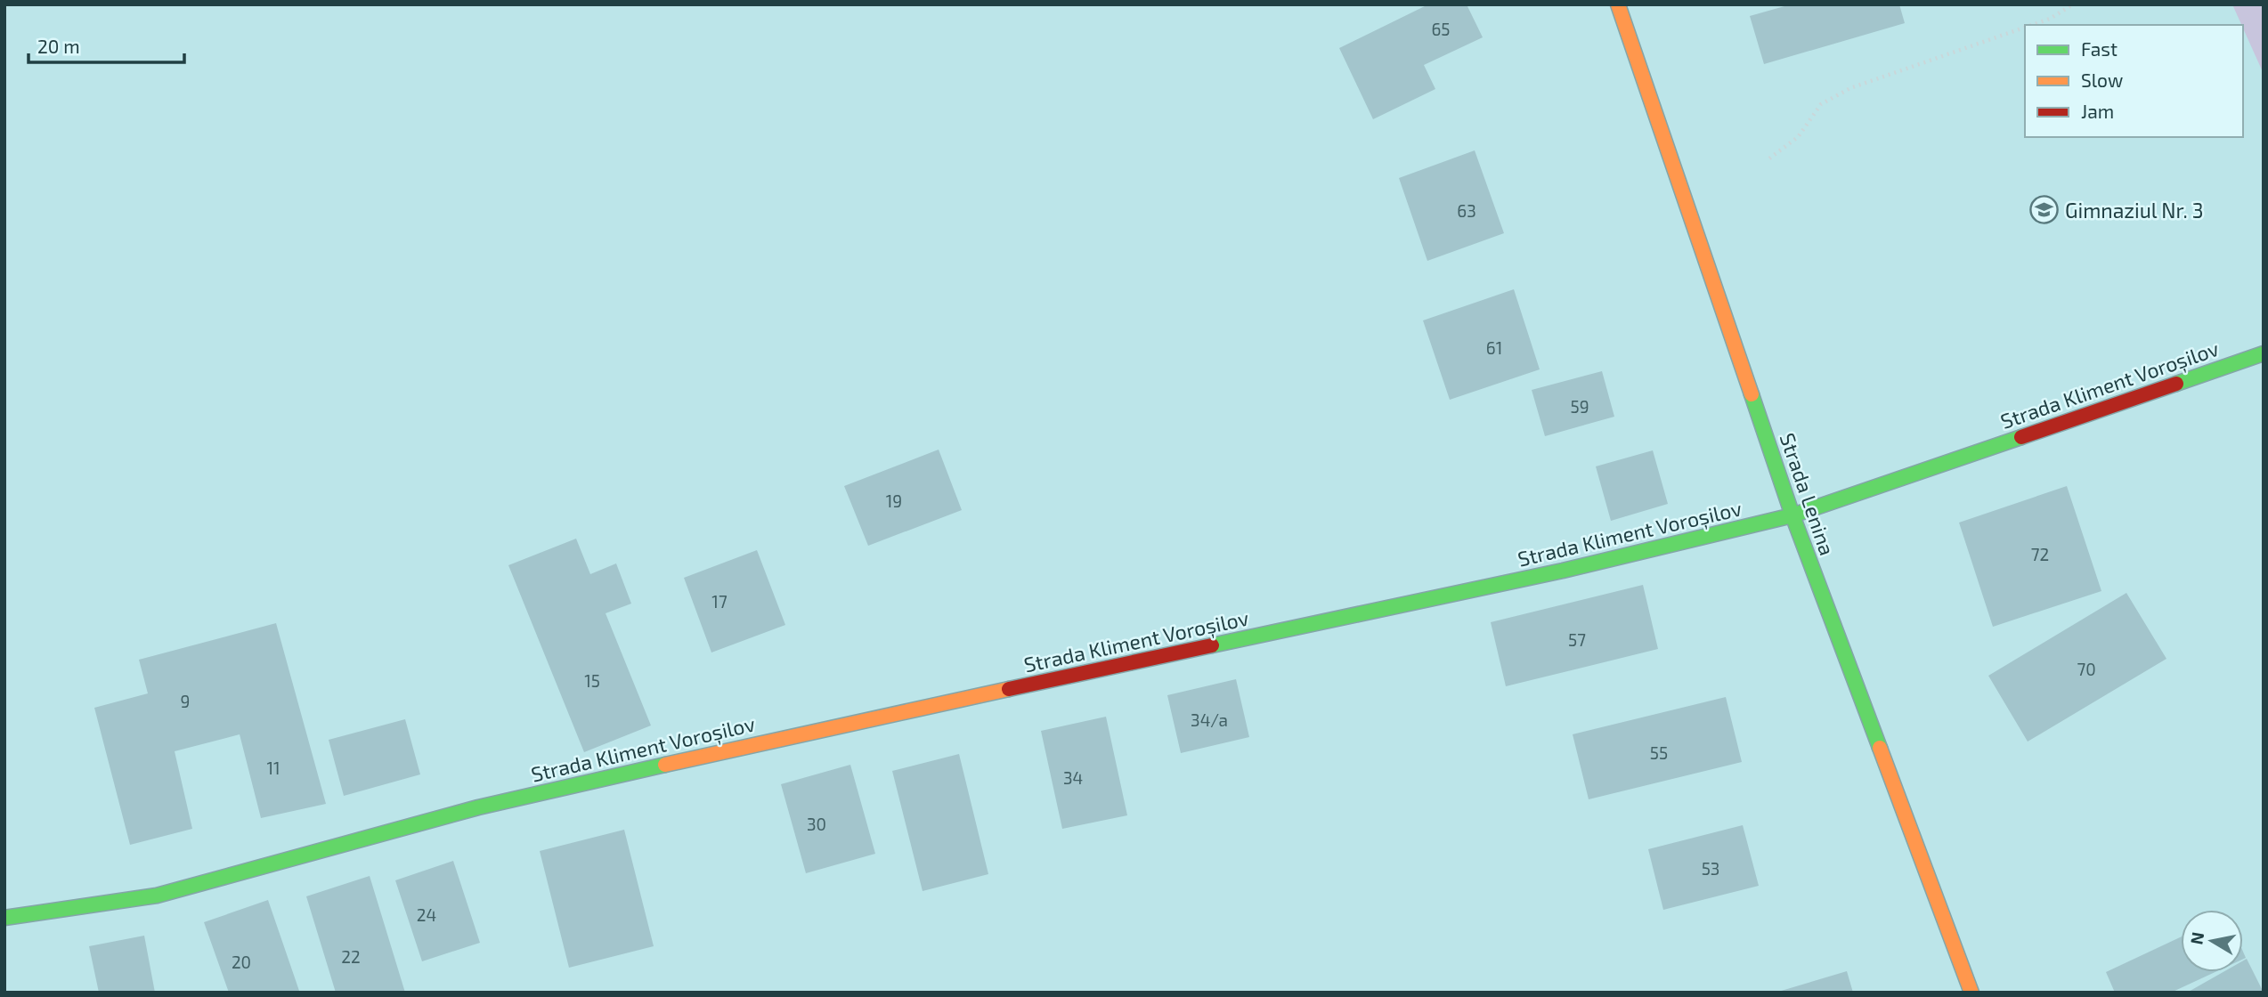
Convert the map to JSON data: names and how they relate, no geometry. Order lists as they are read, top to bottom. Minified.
{"streets":{"street":["Strada Kliment Voroșilov","Strada Lenina"]},"crossings":[["Strada Kliment Voroșilov","Strada Lenina"]],"places":{"school or university":["Gimnaziul Nr. 3"]},"house_numbers":["65","63","61","59","19","72","17","57","70","15","9","34/a","55","11","34","30","53","24","22","20"],"legend":["Fast","Slow","Jam"],"scale_bar":"20 m","north":"left"}
